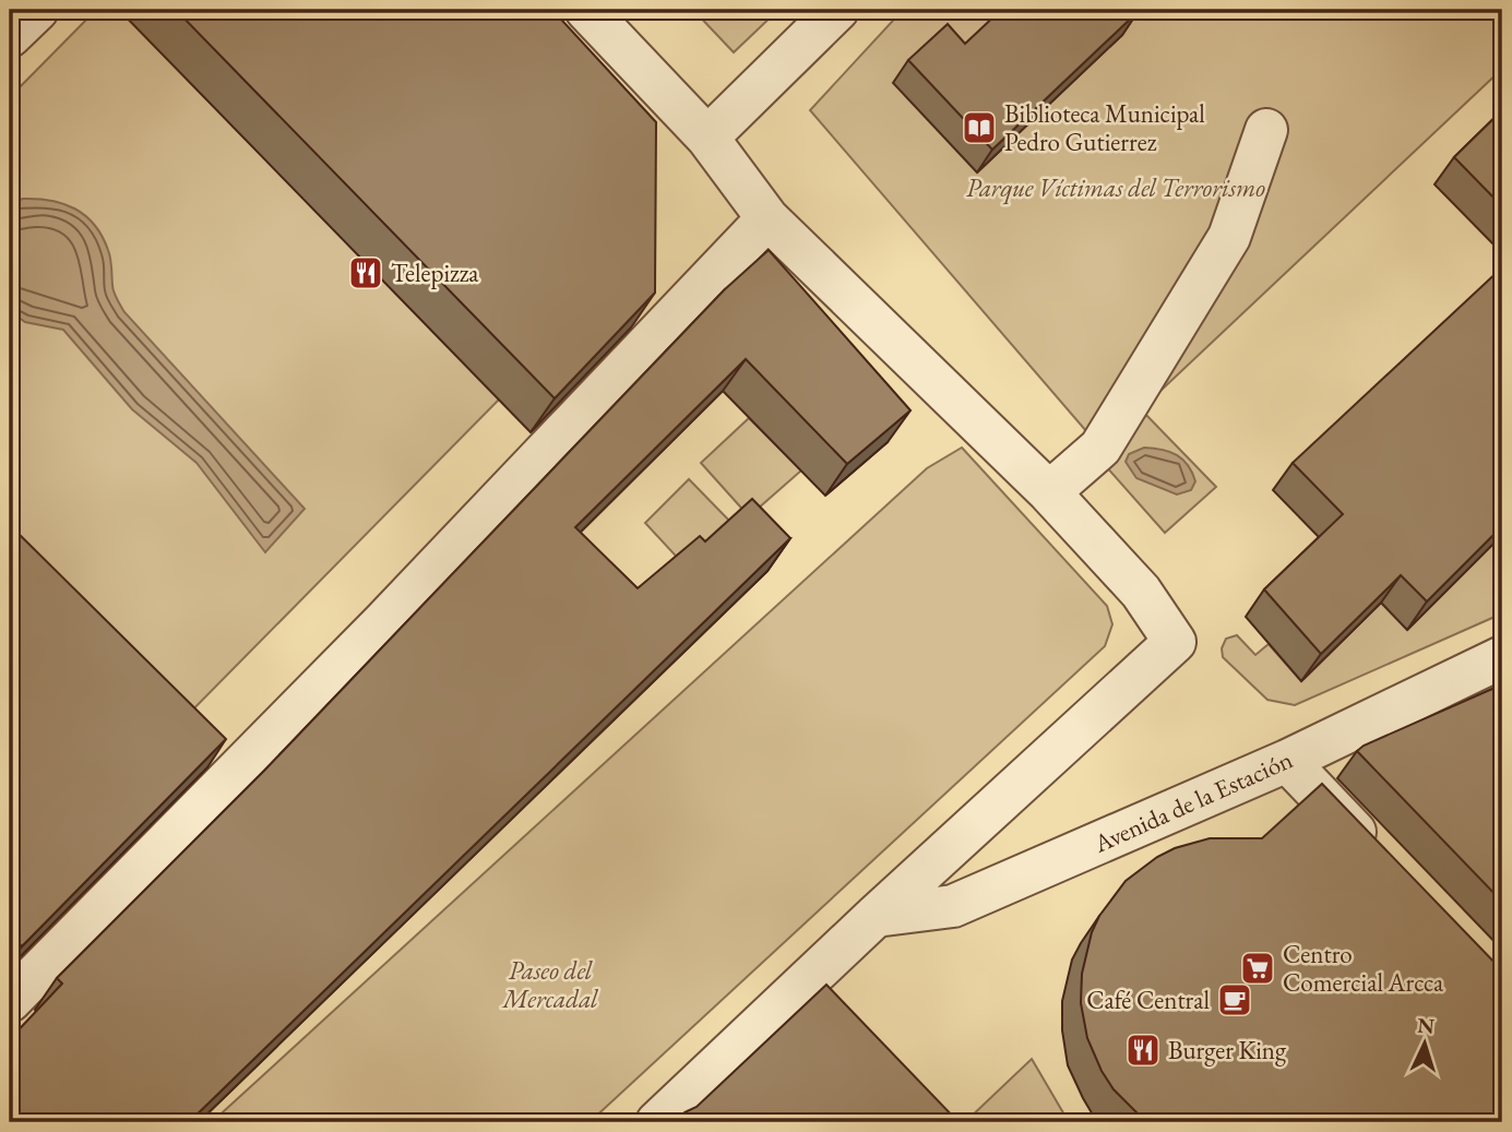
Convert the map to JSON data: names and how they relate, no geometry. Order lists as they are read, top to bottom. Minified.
{"streets":{"street":["Avenida de la Estación"]},"parks":["Parque Víctimas del Terrorismo","Paseo del Mercadal"],"places":{"library":["Biblioteca Municipal Pedro Gutierrez"],"restaurant":["Telepizza","Burger King"],"supermarket":["Centro Comercial Arcca"],"cafe":["Café Central"]},"north":"top"}
